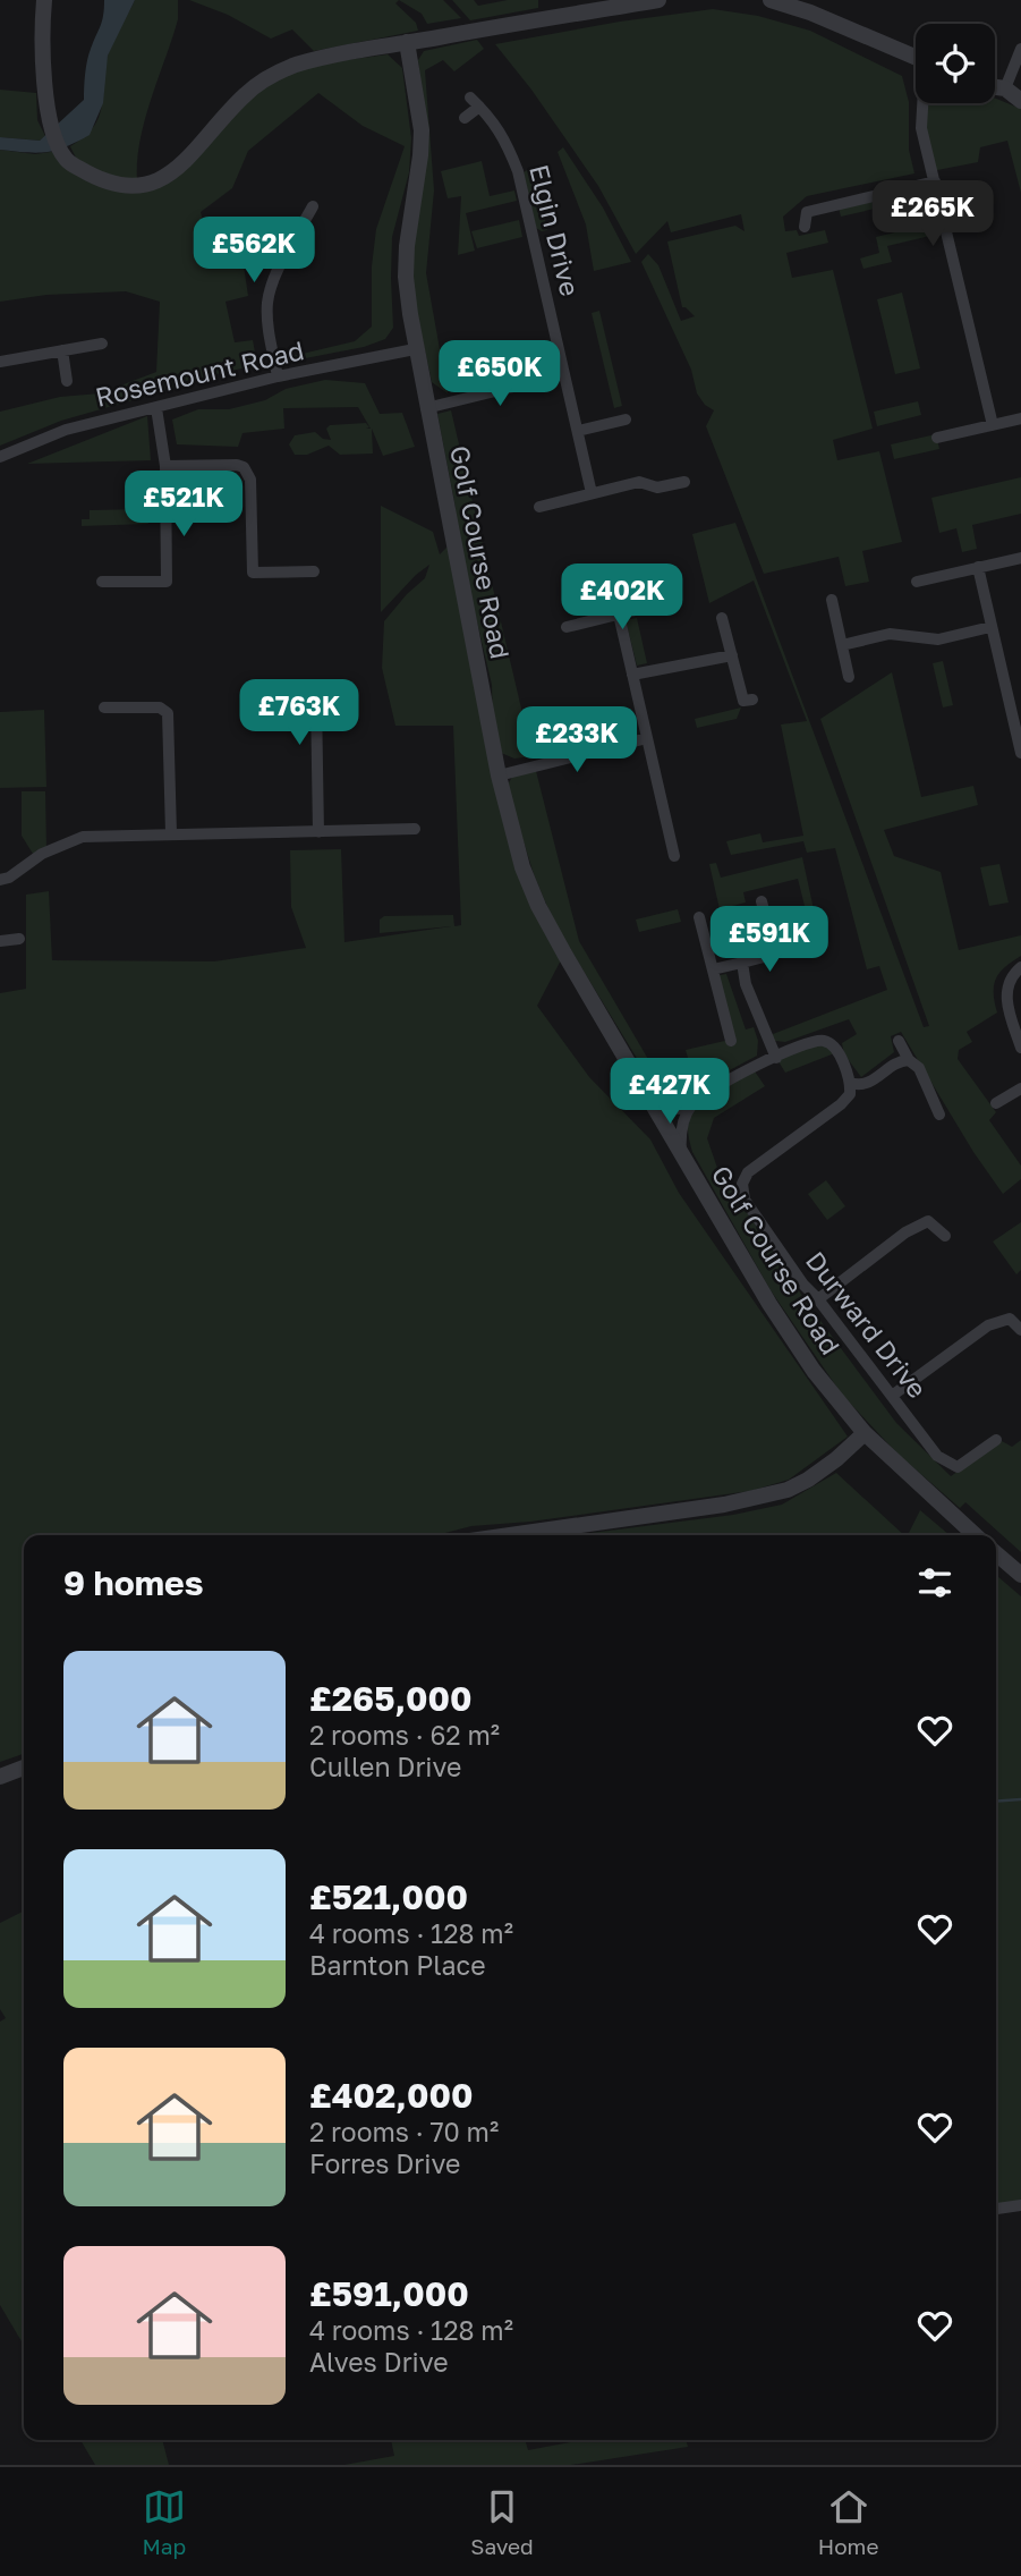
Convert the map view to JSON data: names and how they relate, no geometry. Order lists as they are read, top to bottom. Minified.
{"streets":{"street":["Elgin Drive","Rosemount Road","Golf Course Road","Durward Drive"]},"crossings":[["Rosemount Road","Golf Course Road"]],"page":{"price":["£265K","£562K","£650K","£521K","£402K","£763K","£233K","£591K","£427K"],"heading":"9 homes","list":[{"name":"£265,000","note":"2 rooms · 62 m² · Cullen Drive"},{"name":"£521,000","note":"4 rooms · 128 m² · Barnton Place"},{"name":"£402,000","note":"2 rooms · 70 m² · Forres Drive"},{"name":"£591,000","note":"4 rooms · 128 m² · Alves Drive"}],"tabs":["Map","Saved","Home"]}}
